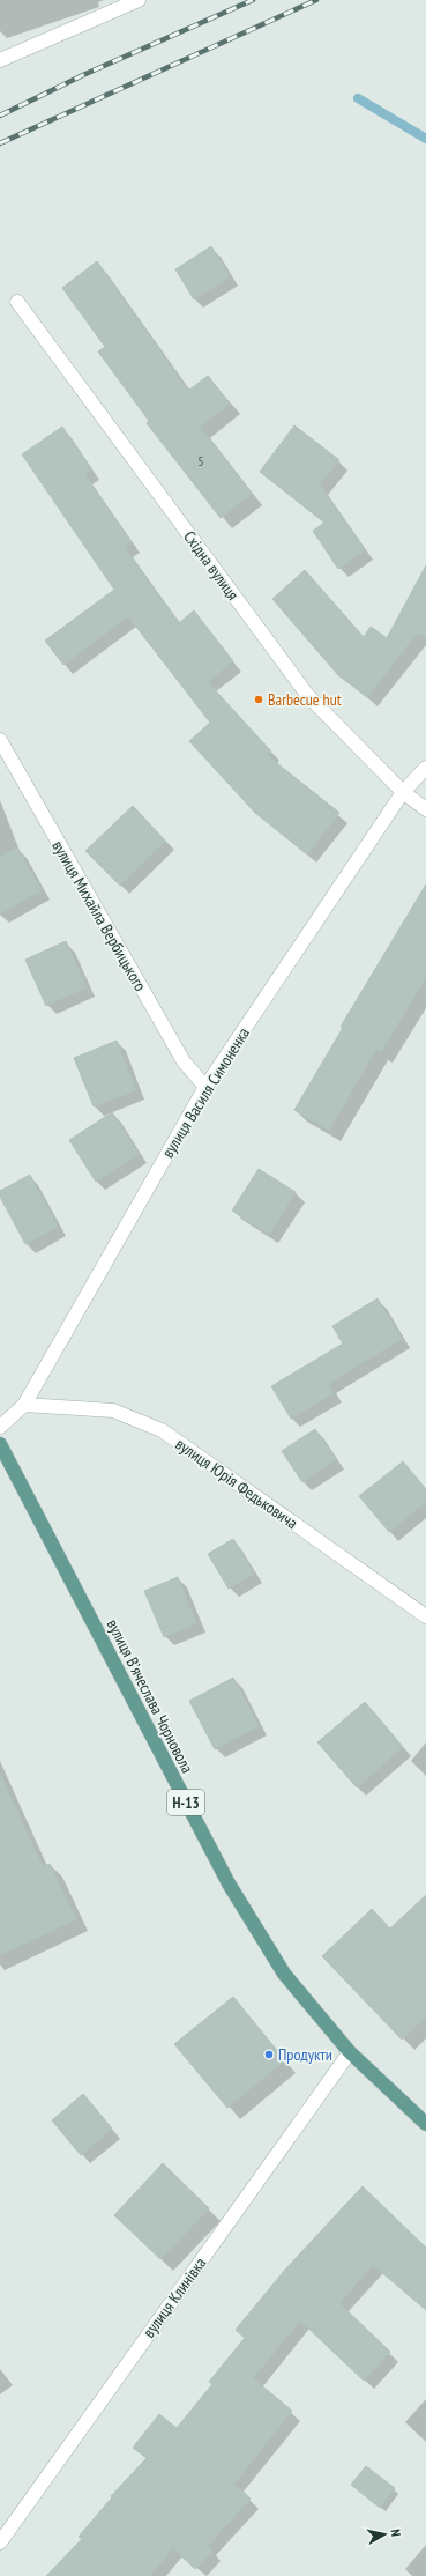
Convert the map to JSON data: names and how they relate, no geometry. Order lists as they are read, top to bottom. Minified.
{"streets":{"main road":["вулиця Вʼячеслава Чорновола","Н-13"],"street":["Східна вулиця","вулиця Михайла Вербицького","вулиця Василя Симоненка","вулиця Юрія Федьковича","вулиця Клинівка"]},"crossings":[["Східна вулиця","вулиця Василя Симоненка"],["вулиця Михайла Вербицького","вулиця Василя Симоненка"],["вулиця Василя Симоненка","вулиця Юрія Федьковича"],["вулиця Вʼячеслава Чорновола","вулиця Клинівка"]],"places":["Barbecue hut","Продукти"],"house_numbers":["5"],"north":"right"}
